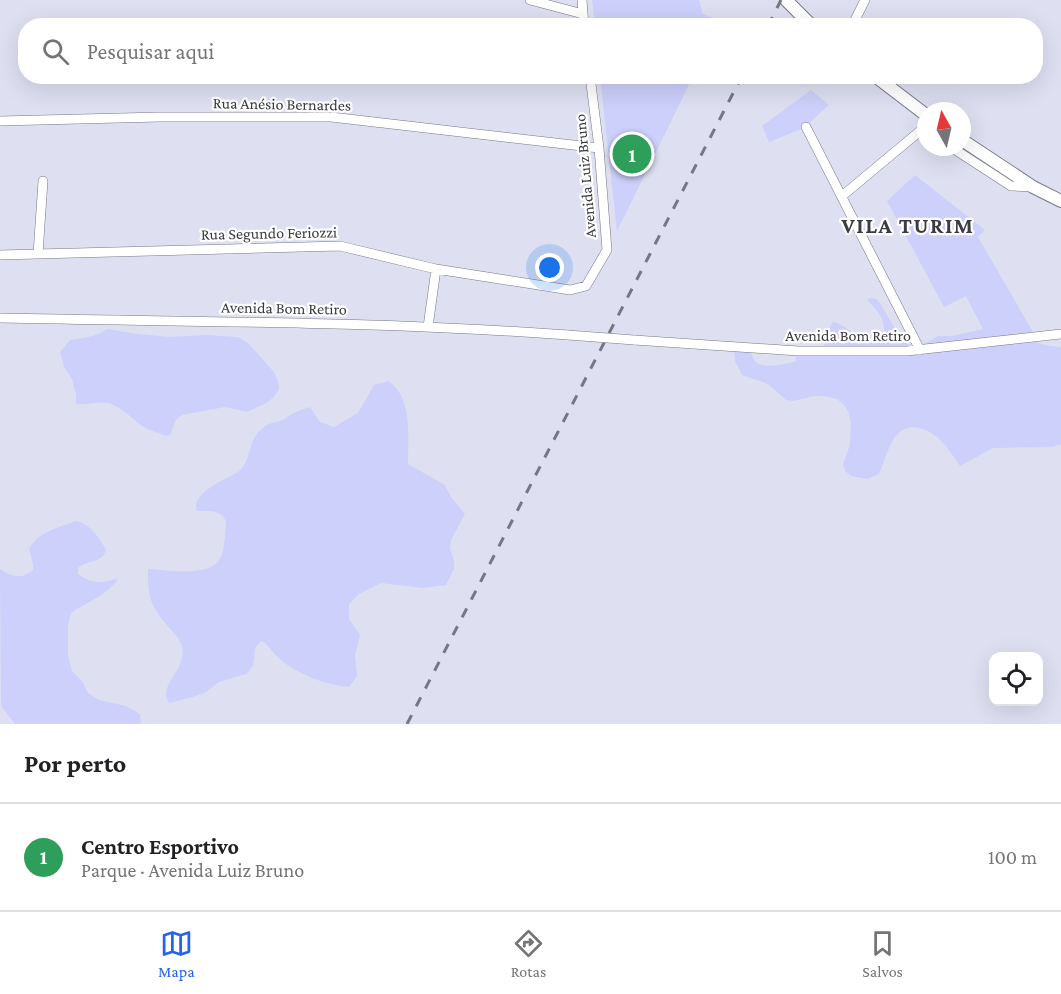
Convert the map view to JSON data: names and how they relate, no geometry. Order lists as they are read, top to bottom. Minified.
{"streets":{"street":["Rua Anésio Bernardes","Avenida Luiz Bruno","Rua Segundo Feriozzi","Avenida Bom Retiro"]},"crossings":[["Rua Anésio Bernardes","Avenida Luiz Bruno"],["Avenida Luiz Bruno","Rua Segundo Feriozzi"]],"districts":["VILA TURIM"],"north":"top","page":{"search":"Pesquisar aqui","pins":"1","heading":"Por perto","list":[{"mark":"1","name":"Centro Esportivo","note":"Parque · Avenida Luiz Bruno","value":"100 m"}],"nav":["Mapa","Rotas","Salvos"]}}
